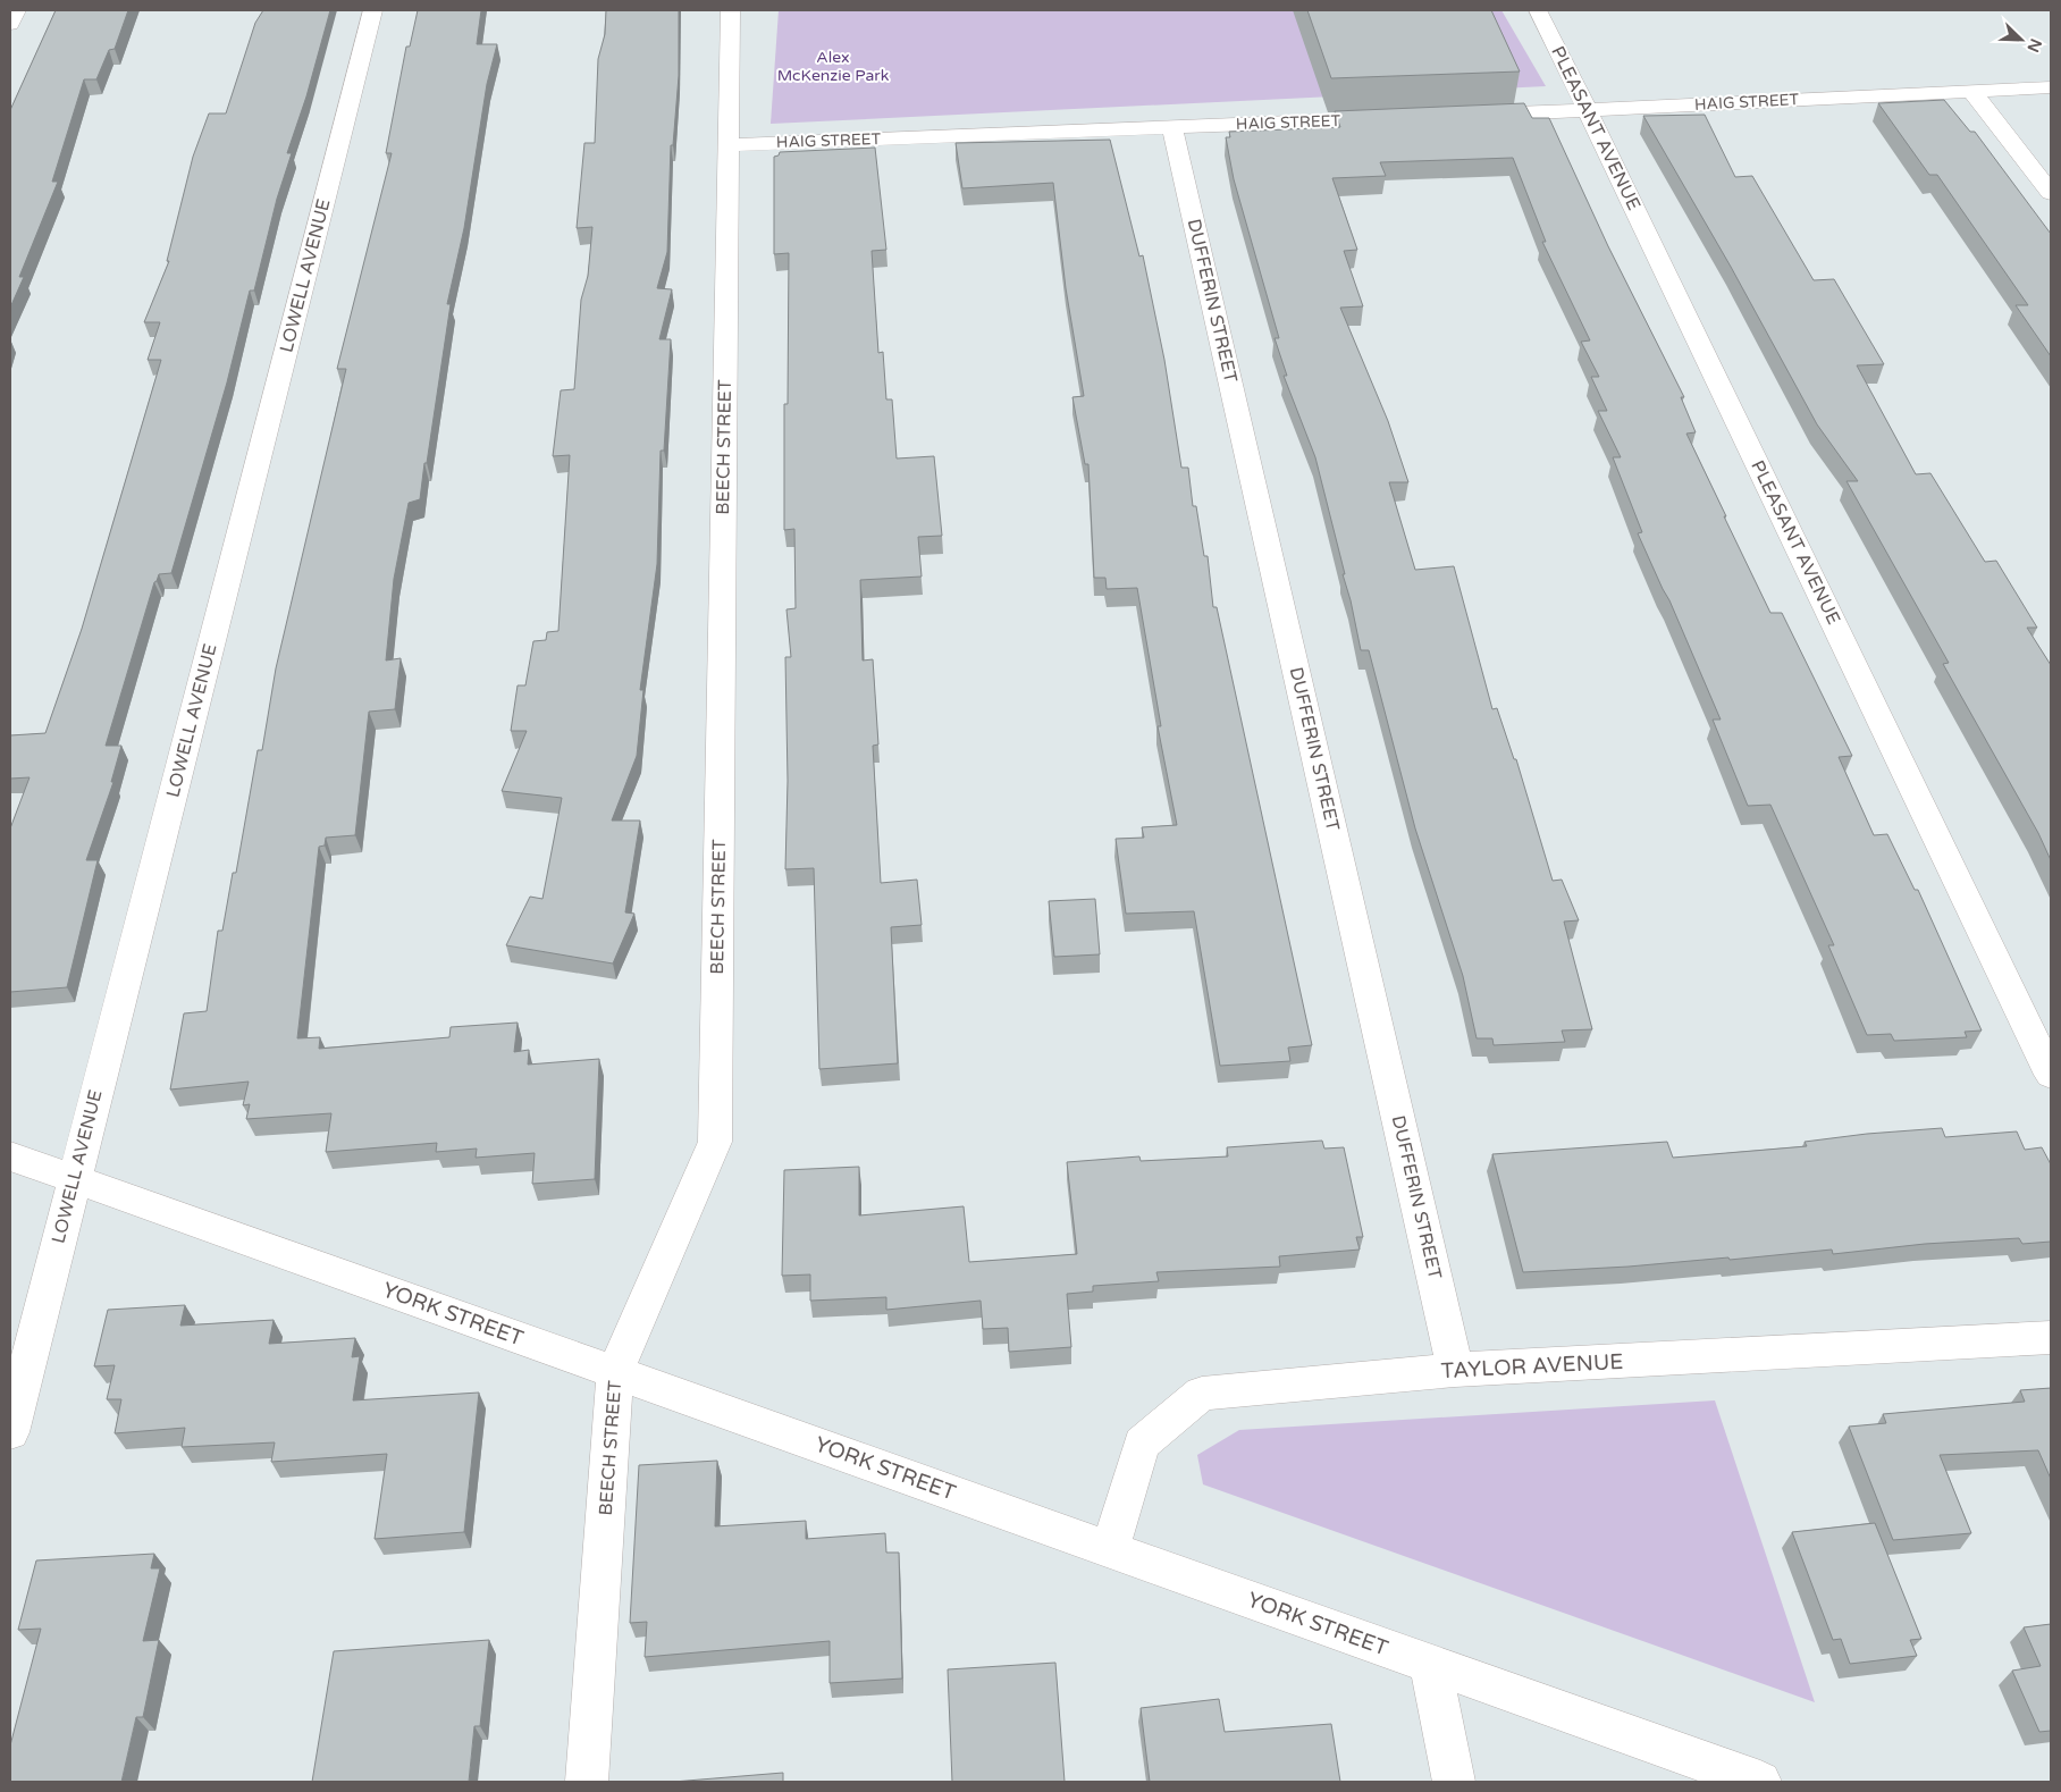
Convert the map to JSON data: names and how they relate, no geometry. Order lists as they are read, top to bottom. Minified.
{"streets":{"street":["HAIG STREET","PLEASANT AVENUE","LOWELL AVENUE","DUFFERIN STREET","BEECH STREET","YORK STREET","TAYLOR AVENUE"]},"crossings":[["HAIG STREET","PLEASANT AVENUE"],["HAIG STREET","DUFFERIN STREET"],["HAIG STREET","BEECH STREET"],["LOWELL AVENUE","YORK STREET"],["DUFFERIN STREET","TAYLOR AVENUE"],["BEECH STREET","YORK STREET"],["YORK STREET","TAYLOR AVENUE"]],"parks":["Alex McKenzie Park"],"north":"bottom right"}
